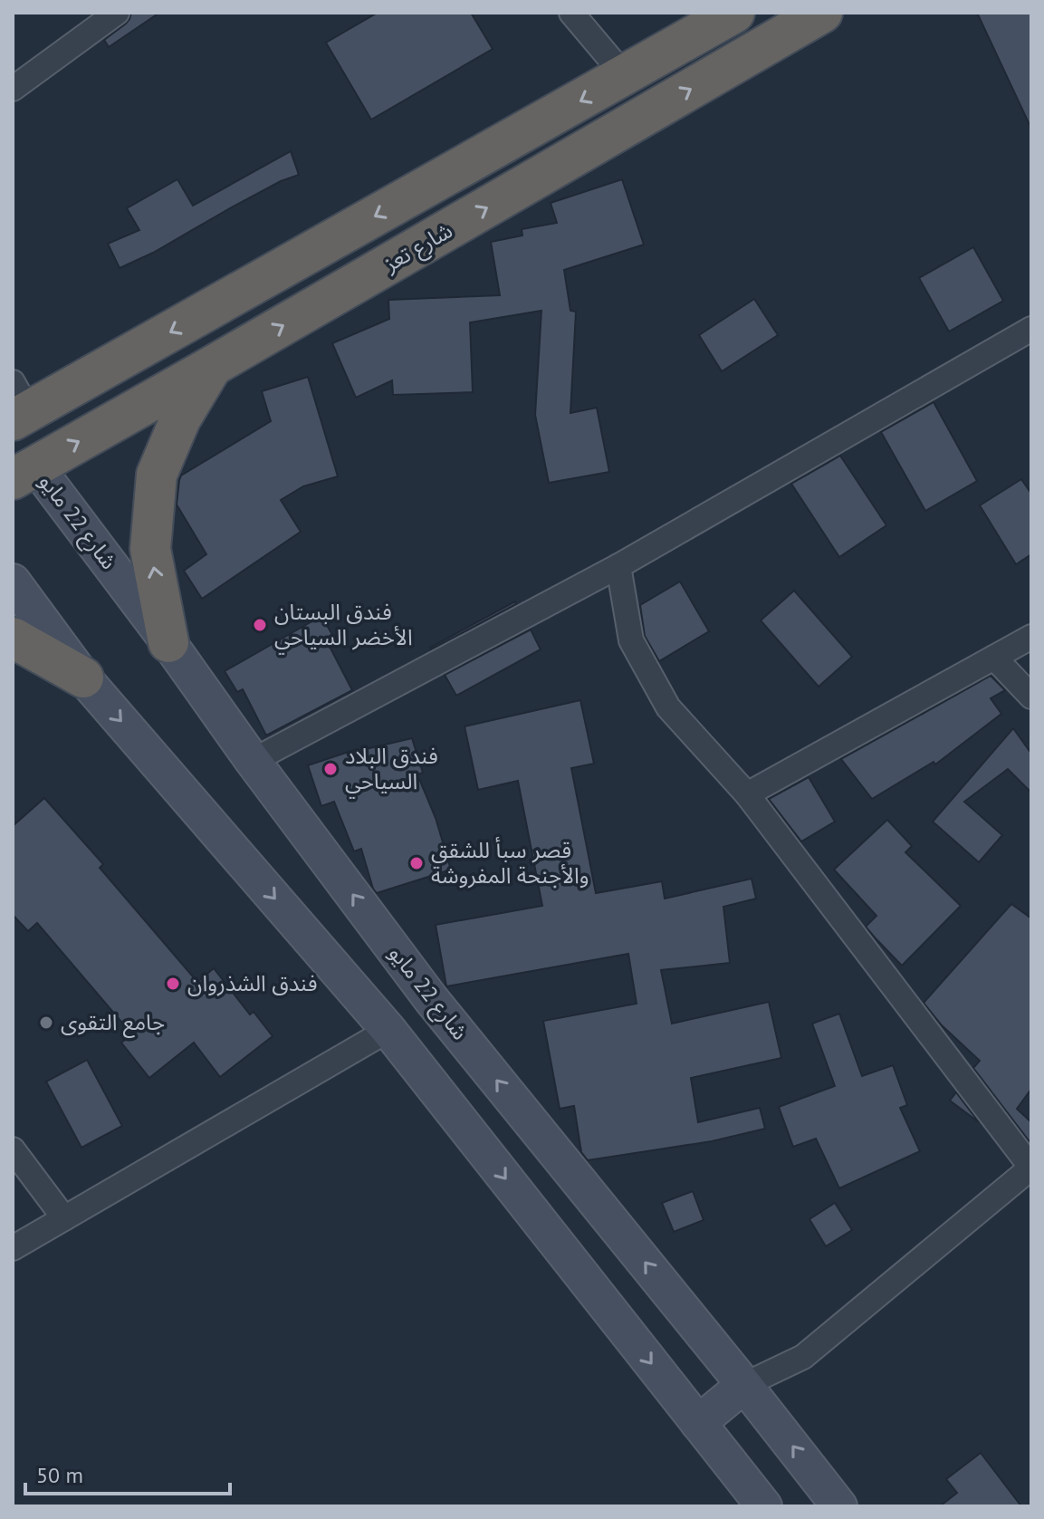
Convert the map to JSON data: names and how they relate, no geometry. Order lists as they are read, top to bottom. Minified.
{"streets":{"highway":["شارع تعز"],"main road":["شارع 22 مايو"]},"crossings":[["شارع تعز","شارع 22 مايو"]],"places":["فندق البستان الأخضر السياحي","فندق البلاد السياحي","قصر سبأ للشقق والأجنحة المفروشة","فندق الشذروان","جامع التقوى"],"scale_bar":"50 m"}
